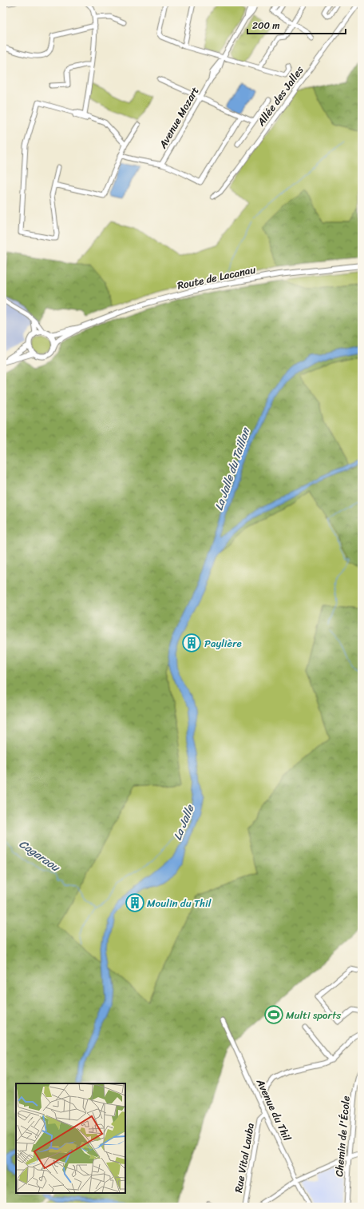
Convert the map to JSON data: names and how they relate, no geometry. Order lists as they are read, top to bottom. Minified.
{"streets":{"main road":["Route de Lacanau"],"street":["Allée des Jalles","Avenue Mozart","Avenue du Thil","Chemin de l'École","Rue Vital Lauba"]},"crossings":[["Avenue du Thil","Rue Vital Lauba"]],"water":["La Jalle du Taillan","La Jalle","Cagaraou"],"places":{"building":["Paylière","Moulin du Thil"],"sports":["Multi sports"]},"scale_bar":"200 m"}
